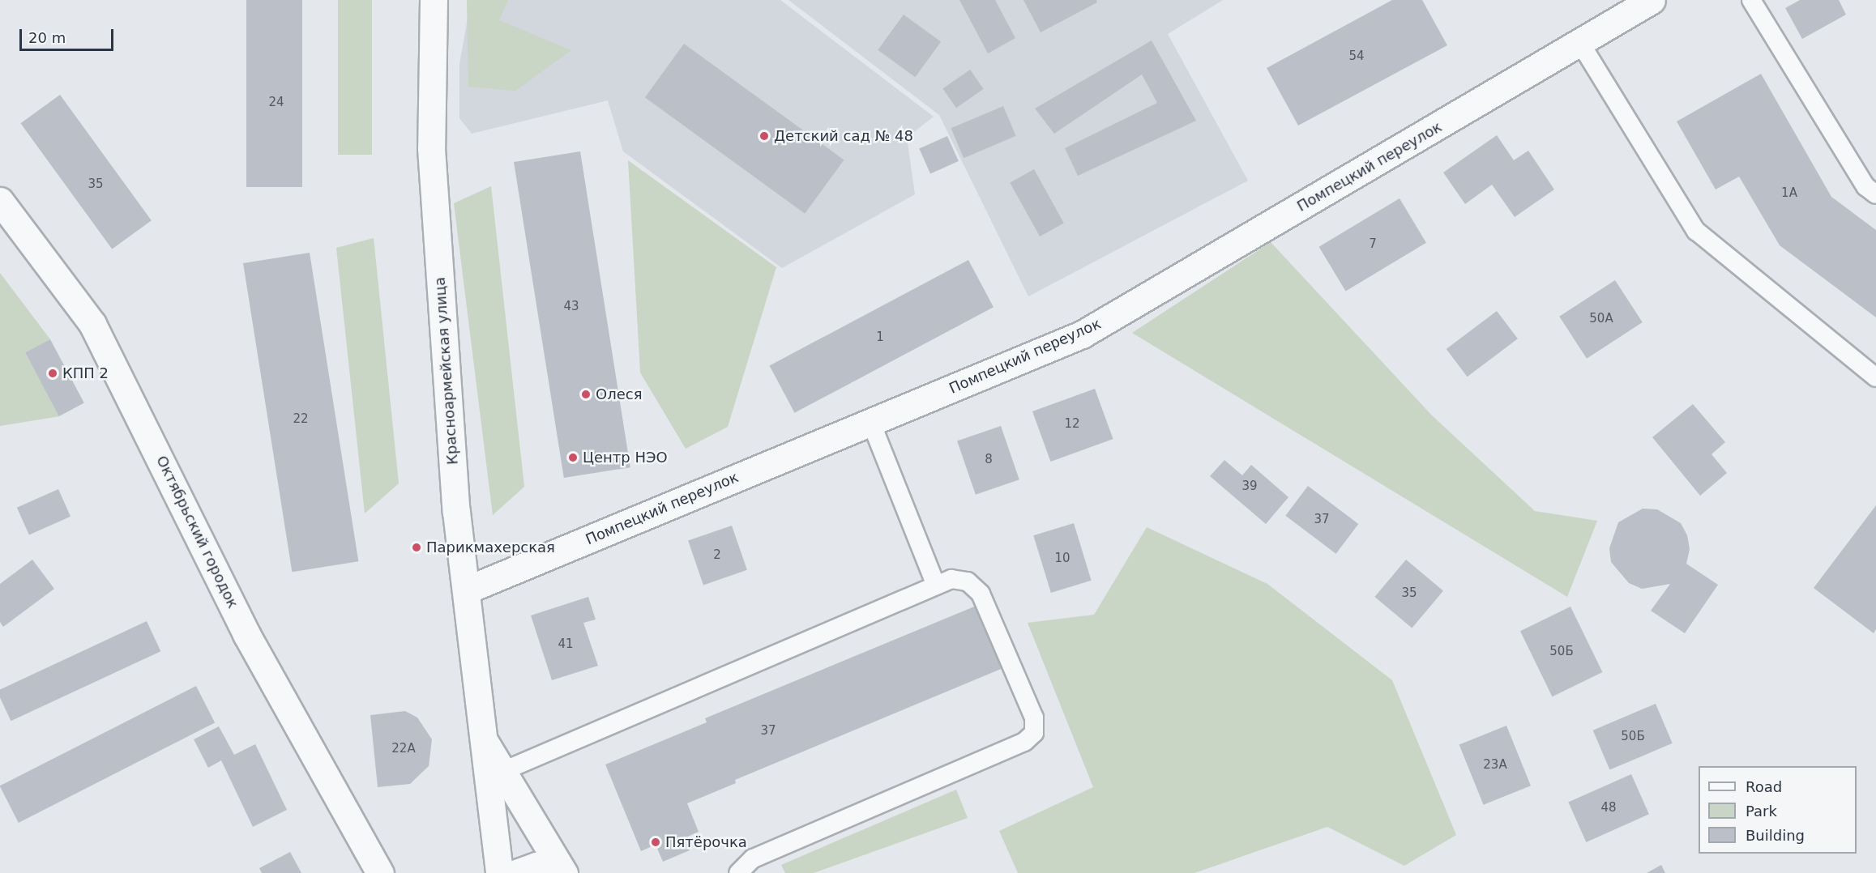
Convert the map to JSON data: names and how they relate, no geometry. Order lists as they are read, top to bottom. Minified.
{"streets":{"street":["Помпецкий переулок","Красноармейская улица","Октябрьский городок"]},"crossings":[["Помпецкий переулок","Красноармейская улица"]],"places":["Детский сад № 48","КПП 2","Олеся","Центр НЭО","Парикмахерская","Пятёрочка"],"house_numbers":["54","24","35","1А","7","43","50А","1","22","12","8","39","37","2","10","35","41","50Б","37","50Б","22А","23А","48"],"legend":["Road","Park","Building"],"scale_bar":"20 m"}
